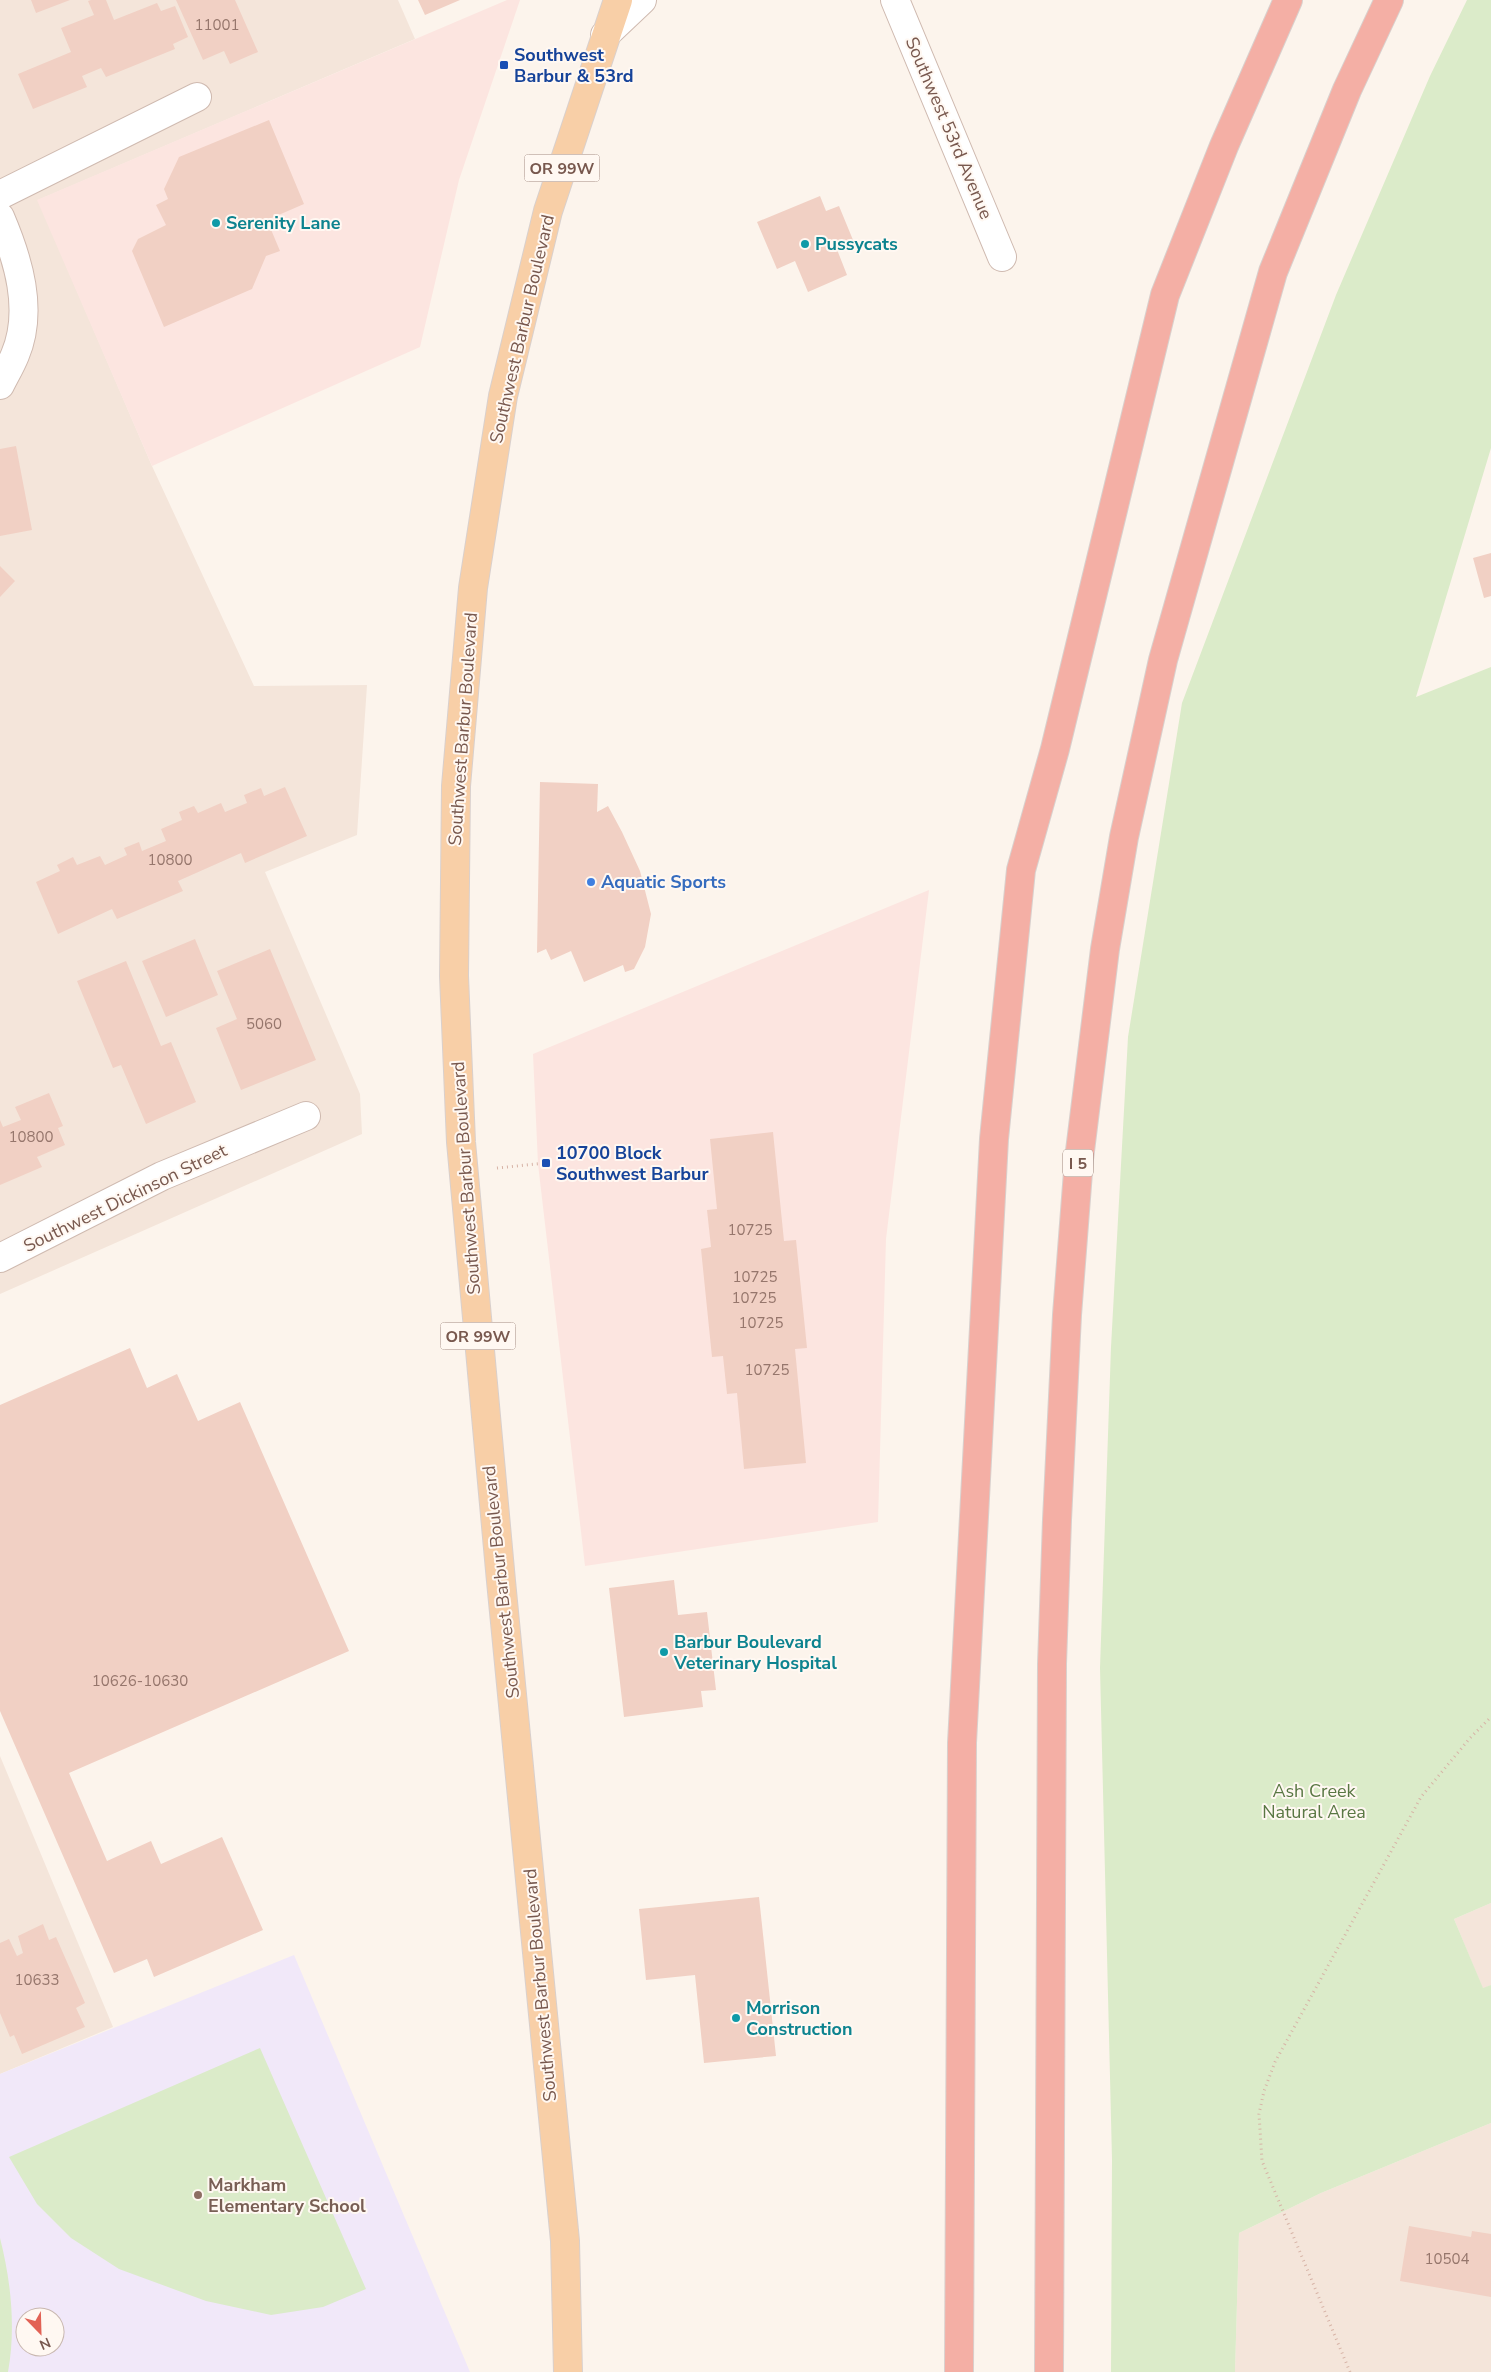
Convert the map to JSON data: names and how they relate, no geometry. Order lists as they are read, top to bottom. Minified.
{"streets":{"highway":["I 5"],"main road":["OR 99W","Southwest Barbur Boulevard"],"street":["Southwest 53rd Avenue","Southwest Dickinson Street"]},"parks":["Ash Creek Natural Area"],"places":{"transit":["Southwest Barbur & 53rd","10700 Block Southwest Barbur"],"other":["Serenity Lane","Pussycats","Aquatic Sports","Barbur Boulevard Veterinary Hospital","Morrison Construction","Markham Elementary School"]},"house_numbers":["11001","10800","5060","10800","10725","10725","10725","10725","10725","10626-10630","10633","10504"],"north":"bottom right"}
